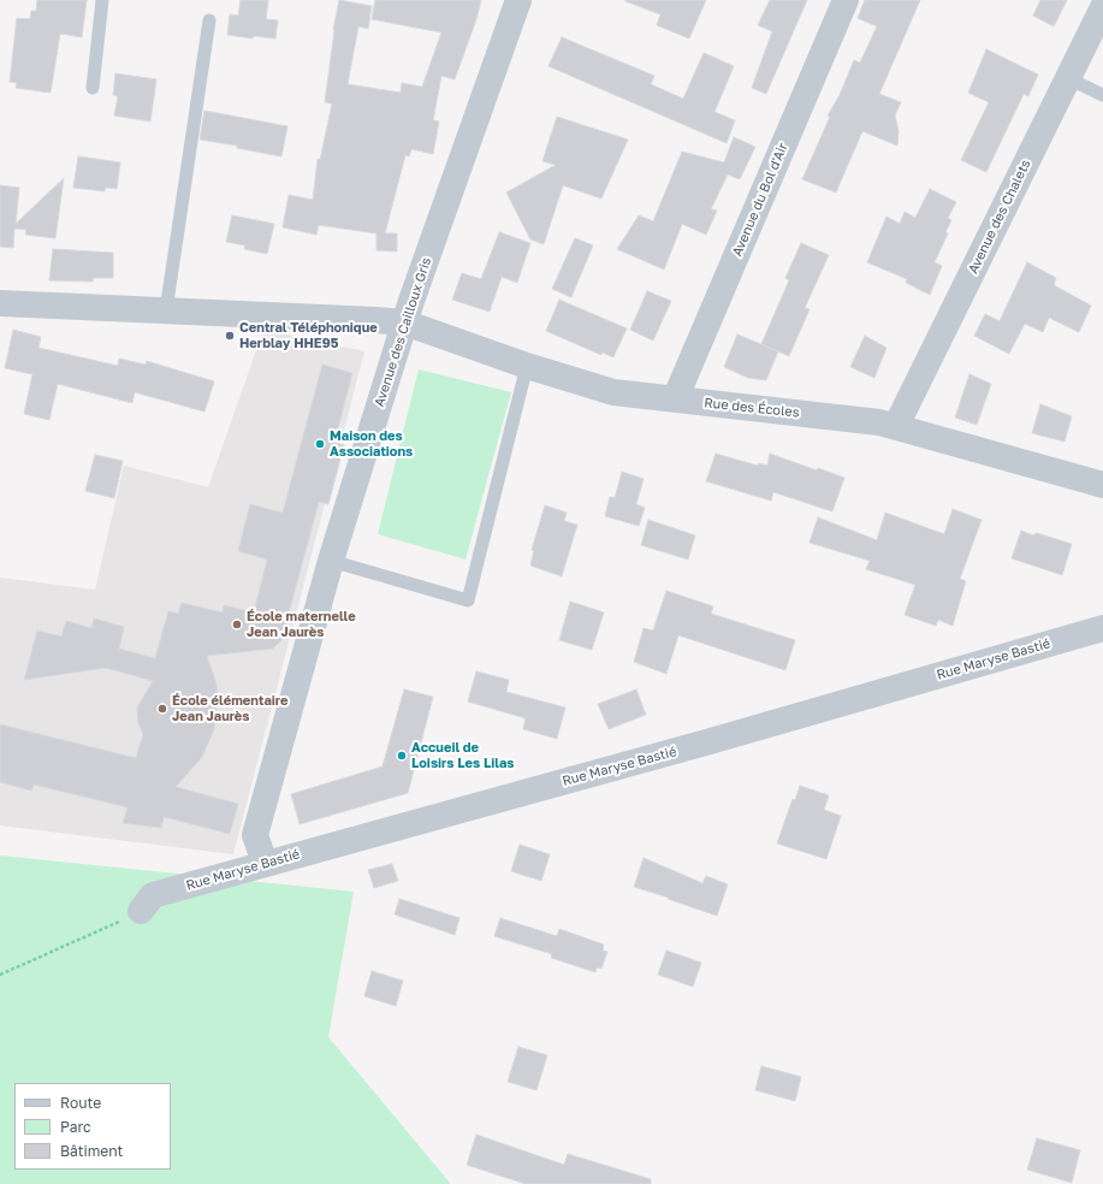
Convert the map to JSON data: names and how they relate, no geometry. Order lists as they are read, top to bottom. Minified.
{"streets":{"street":["Avenue du Bol d'Air","Avenue des Chalets","Avenue des Cailloux Gris","Rue des Écoles","Rue Maryse Bastié"]},"crossings":[["Avenue du Bol d'Air","Rue des Écoles"],["Avenue des Chalets","Rue des Écoles"],["Avenue des Cailloux Gris","Rue des Écoles"],["Avenue des Cailloux Gris","Rue Maryse Bastié"]],"places":["Central Téléphonique Herblay HHE95","Maison des Associations","École maternelle Jean Jaurès","École élémentaire Jean Jaurès","Accueil de Loisirs Les Lilas"],"legend":["Route","Parc","Bâtiment"]}
